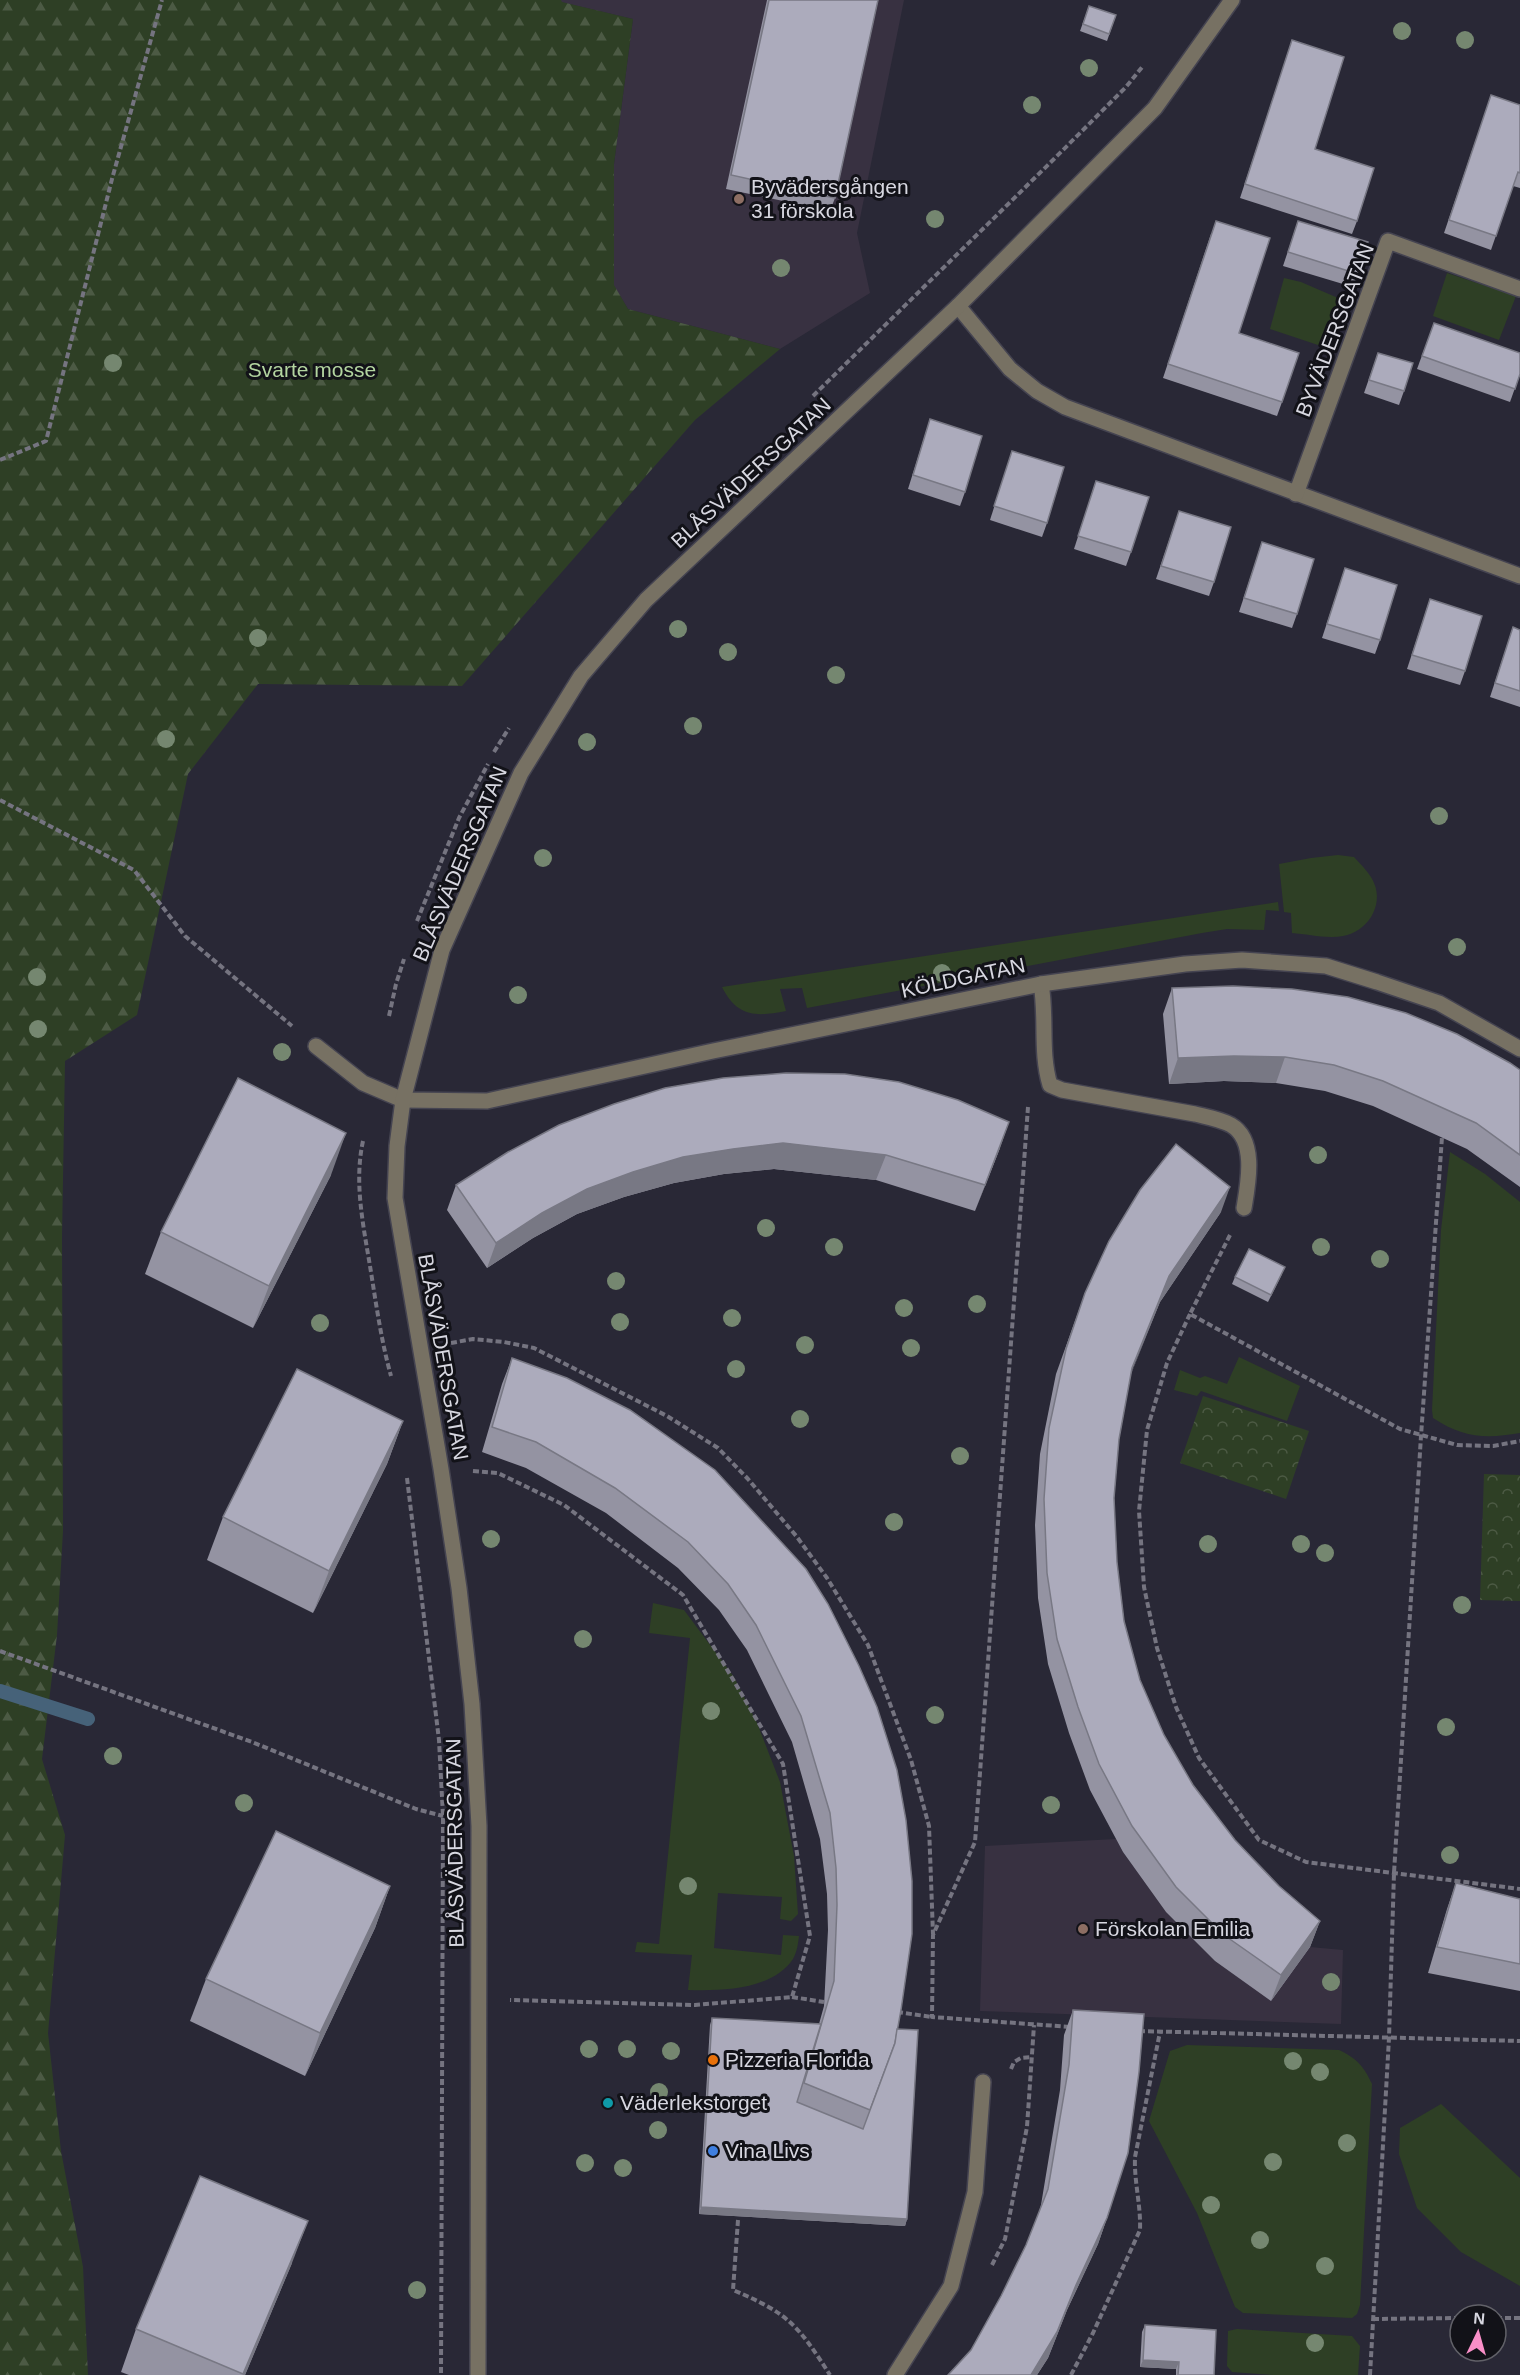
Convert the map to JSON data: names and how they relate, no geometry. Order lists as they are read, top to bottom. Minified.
{"streets":{"street":["BYVÄDERSGATAN","BLÅSVÄDERSGATAN","KÖLDGATAN"]},"crossings":[["BLÅSVÄDERSGATAN","KÖLDGATAN"]],"parks":["Svarte mosse"],"places":["Byvädersgången 31 förskola","Förskolan Emilia","Pizzeria Florida","Väderlekstorget","Vina Livs"],"north":"top"}
